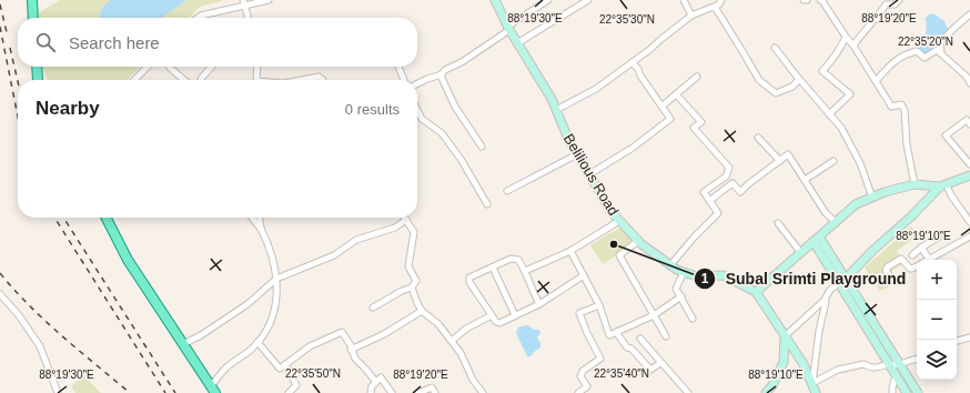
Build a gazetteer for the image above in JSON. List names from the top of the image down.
{
  "streets": {
    "main road": ["Belilious Road"]
  },
  "places": ["Subal Srimti Playground"],
  "page": {
    "search": "Search here",
    "heading": ["Nearby", "0 results"],
    "map_buttons": ["+", "−"]
  },
  "coordinates": [
    "88°19'30\"E",
    "88°19'20\"E",
    "22°35'30\"N",
    "22°35'20\"N",
    "88°19'10\"E",
    "22°35'50\"N",
    "22°35'40\"N"
  ]
}
